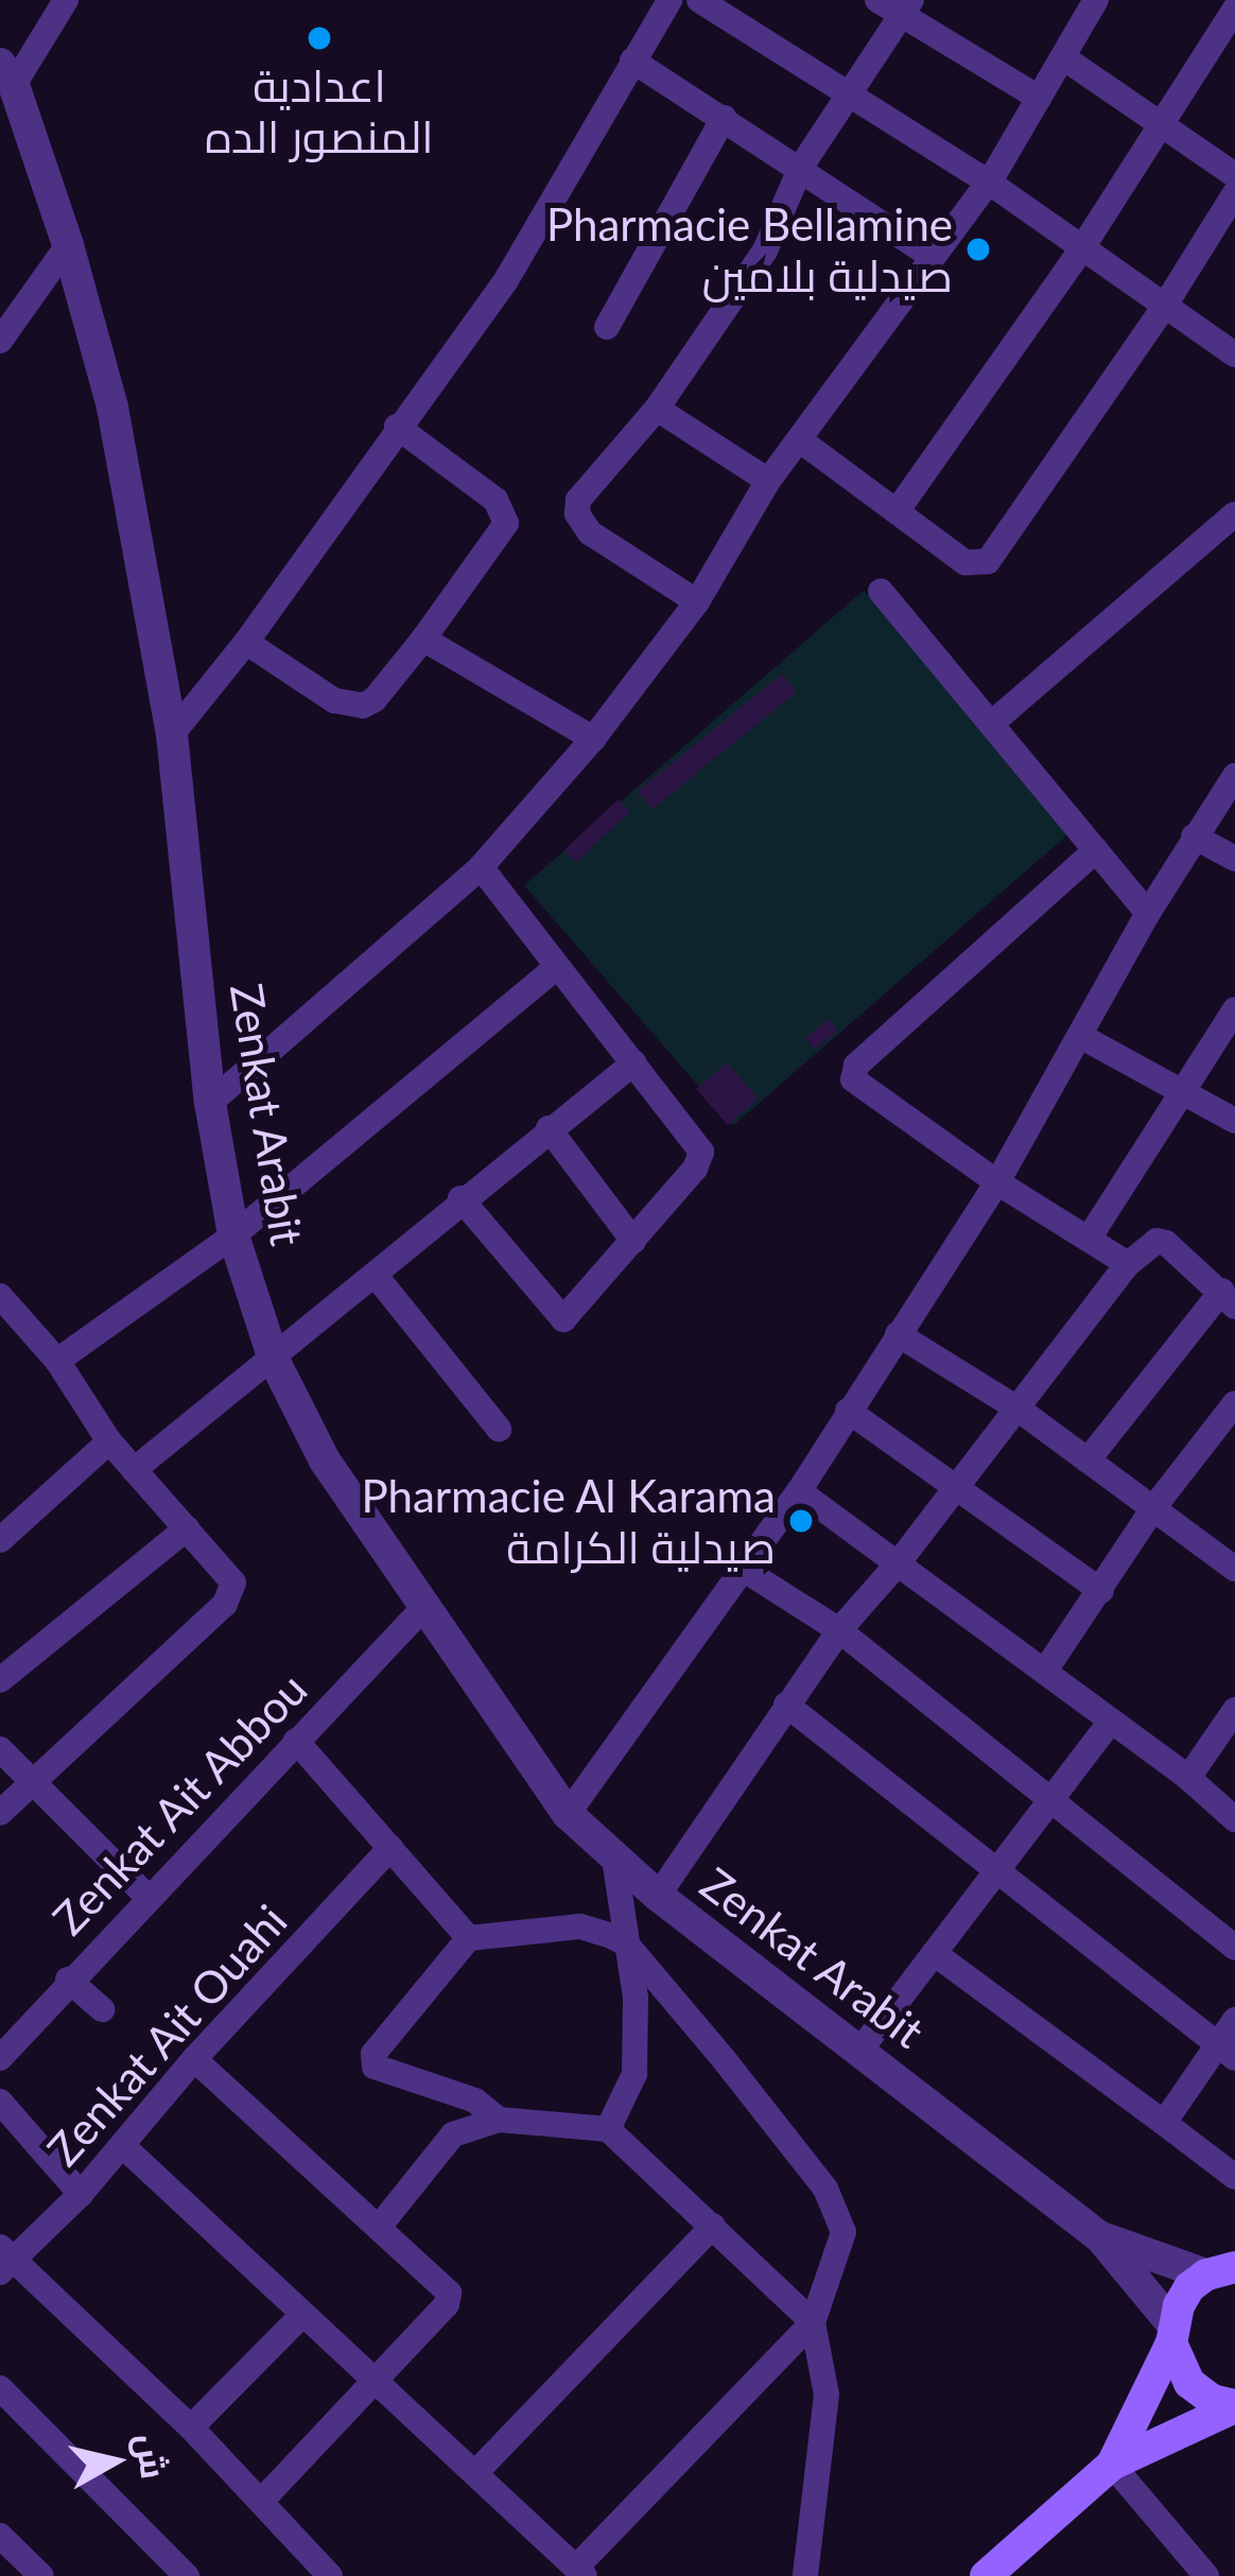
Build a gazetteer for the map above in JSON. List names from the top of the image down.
{
  "streets": {
    "street": ["Zenkat Arabit", "Zenkat Ait Abbou", "Zenkat Ait Ouahi"]
  },
  "crossings": [
    ["Zenkat Arabit", "Zenkat Ait Abbou"]
  ],
  "places": ["اعدادية المنصور الده", "Pharmacie Bellamine صيدلية بلامين", "Pharmacie Al Karama صيدلية الكرامة"],
  "north": "right"
}
